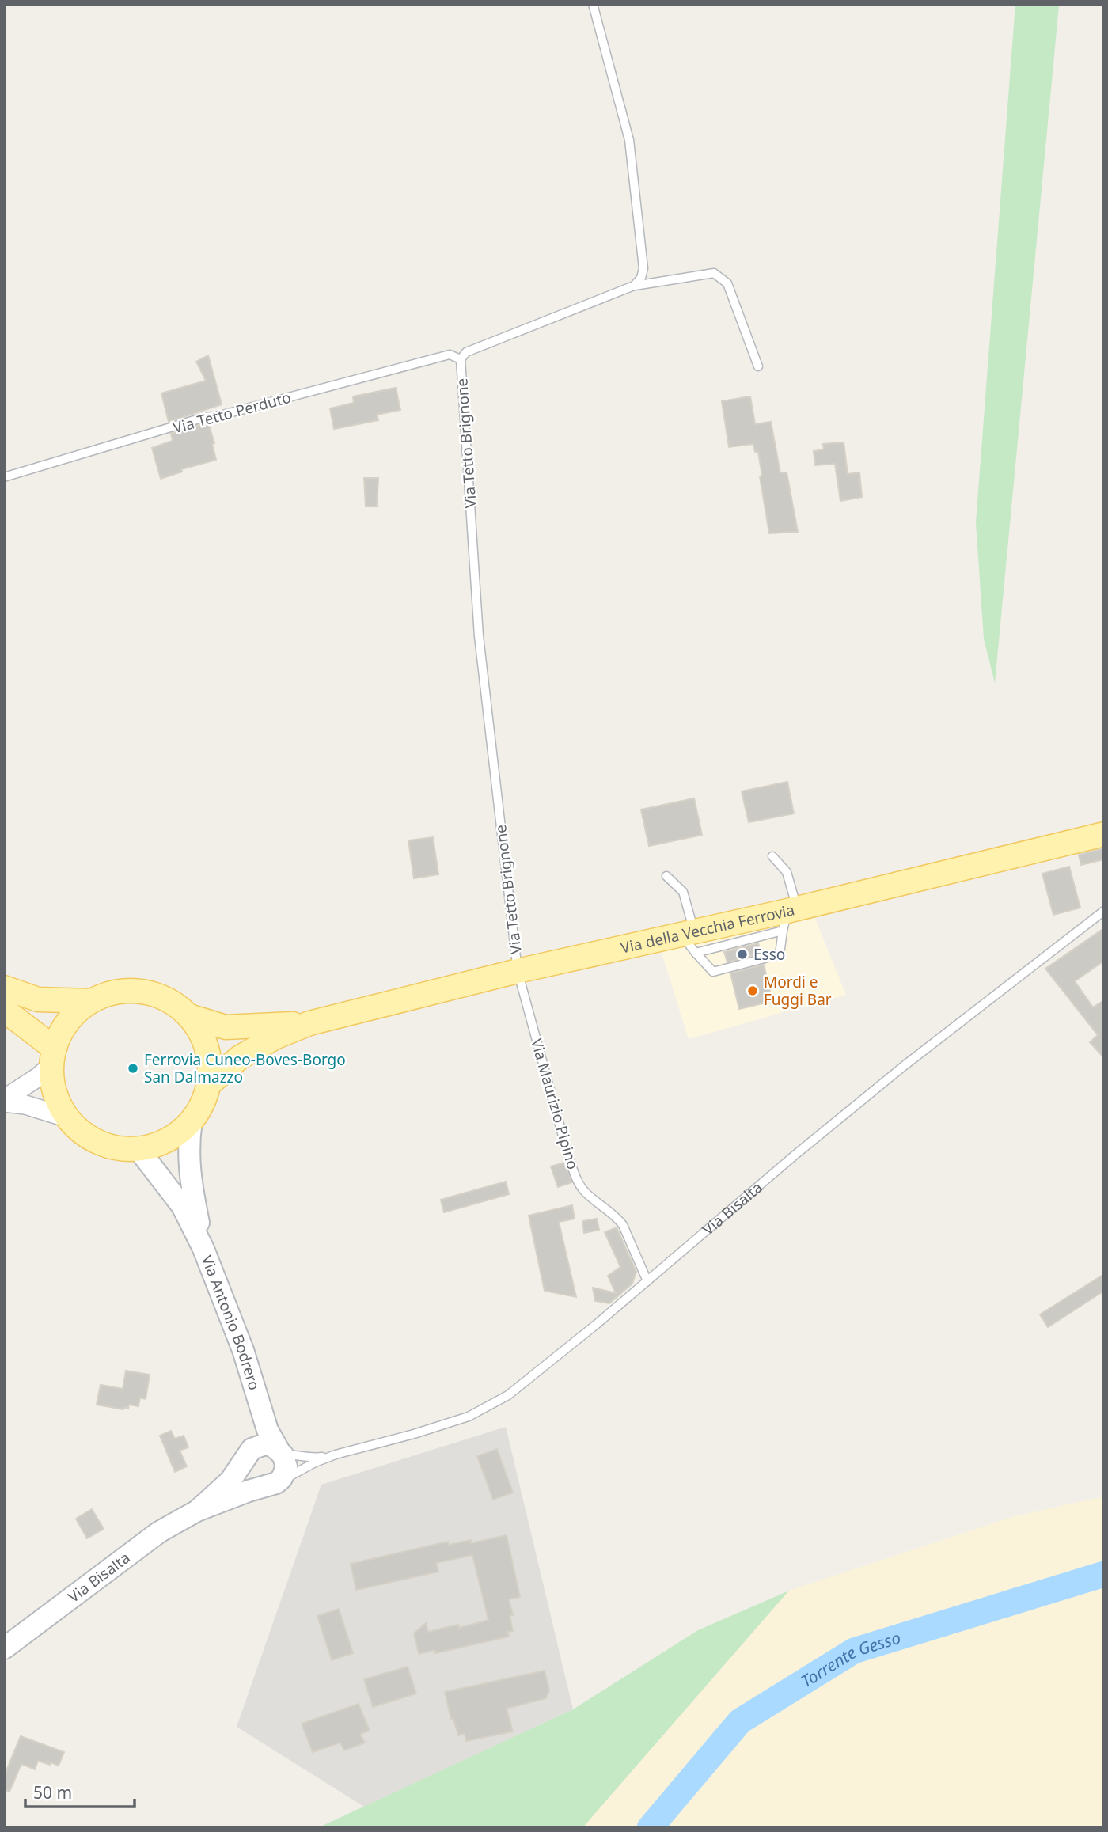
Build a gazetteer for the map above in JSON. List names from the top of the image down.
{
  "streets": {
    "main road": ["Via della Vecchia Ferrovia", "Via Bisalta", "Via Antonio Bodrero"],
    "lane": ["Via Tetto Perduto", "Via Tetto Brignone", "Via Maurizio Pipino"]
  },
  "crossings": [
    ["Via Tetto Perduto", "Via Tetto Brignone"],
    ["Via Tetto Brignone", "Via della Vecchia Ferrovia"],
    ["Via Tetto Brignone", "Via Maurizio Pipino"],
    ["Via della Vecchia Ferrovia", "Via Maurizio Pipino"],
    ["Via della Vecchia Ferrovia", "Via Antonio Bodrero"],
    ["Via Maurizio Pipino", "Via Bisalta"],
    ["Via Bisalta", "Via Antonio Bodrero"]
  ],
  "water": ["Torrente Gesso"],
  "places": ["Esso", "Mordi e Fuggi Bar", "Ferrovia Cuneo-Boves-Borgo San Dalmazzo"],
  "scale_bar": "50 m"
}
